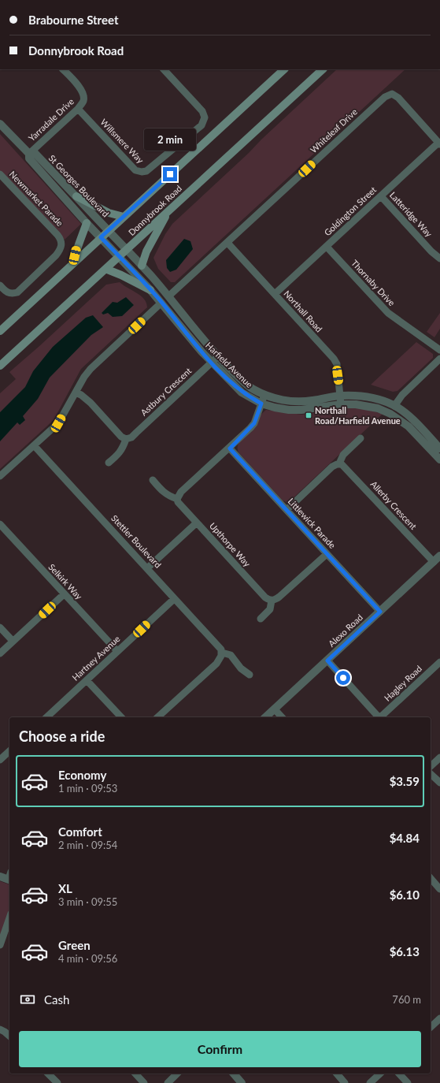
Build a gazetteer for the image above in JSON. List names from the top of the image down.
{
  "streets": {
    "main road": ["Donnybrook Road"],
    "street": [
      "Yarradale Drive",
      "Whiteleaf Drive",
      "Willsmere Way",
      "St Georges Boulevard",
      "Newmarket Parade",
      "Goldington Street",
      "Latteridge Way",
      "Thornaby Drive",
      "Northall Road",
      "Harfield Avenue",
      "Astbury Crescent",
      "Allerby Crescent",
      "Littlewick Parade",
      "Stettler Boulevard",
      "Upthorpe Way",
      "Selkirk Way",
      "Alexo Road",
      "Hartney Avenue",
      "Hagley Road"
    ]
  },
  "crossings": [
    ["Yarradale Drive", "Willsmere Way"],
    ["Yarradale Drive", "St Georges Boulevard"],
    ["Whiteleaf Drive", "Goldington Street"],
    ["Whiteleaf Drive", "Northall Road"],
    ["Whiteleaf Drive", "Harfield Avenue"],
    ["St Georges Boulevard", "Donnybrook Road"],
    ["St Georges Boulevard", "Harfield Avenue"],
    ["Donnybrook Road", "Harfield Avenue"],
    ["Goldington Street", "Latteridge Way"],
    ["Goldington Street", "Thornaby Drive"],
    ["Goldington Street", "Northall Road"],
    ["Northall Road", "Harfield Avenue"],
    ["Harfield Avenue", "Astbury Crescent"],
    ["Allerby Crescent", "Alexo Road"],
    ["Littlewick Parade", "Alexo Road"],
    ["Stettler Boulevard", "Hartney Avenue"],
    ["Selkirk Way", "Hartney Avenue"]
  ],
  "places": {
    "transit": ["Northall Road/Harfield Avenue"]
  },
  "page": {
    "banner": ["Brabourne Street", "Donnybrook Road"],
    "bubble": "2 min",
    "heading": "Choose a ride",
    "list": [
      {
        "name": "Economy",
        "note": "1 min · 09:53",
        "value": "$3.59"
      },
      {
        "name": "Comfort",
        "note": "2 min · 09:54",
        "value": "$4.84"
      },
      {
        "name": "XL",
        "note": "3 min · 09:55",
        "value": "$6.10"
      },
      {
        "name": "Green",
        "note": "4 min · 09:56",
        "value": "$6.13"
      }
    ],
    "pay": ["Cash", "760 m"],
    "buttons": "Confirm"
  }
}
